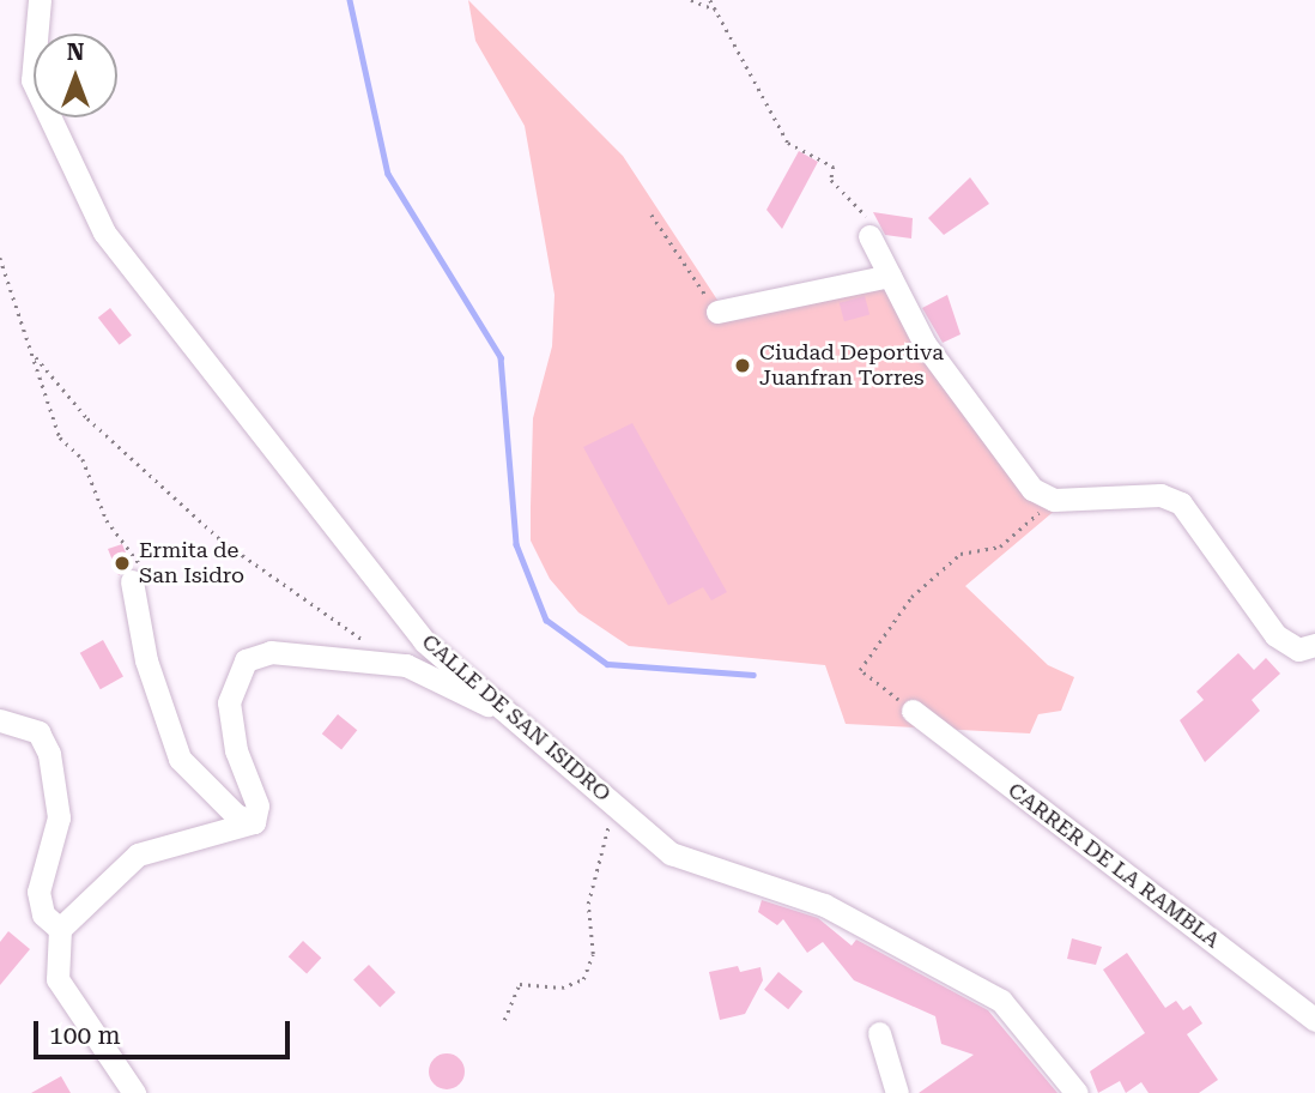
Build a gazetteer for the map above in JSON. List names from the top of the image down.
{
  "streets": {
    "street": ["CALLE DE SAN ISIDRO", "CARRER DE LA RAMBLA"]
  },
  "places": ["Ciudad Deportiva Juanfran Torres", "Ermita de San Isidro"],
  "scale_bar": "100 m",
  "north": "top"
}
